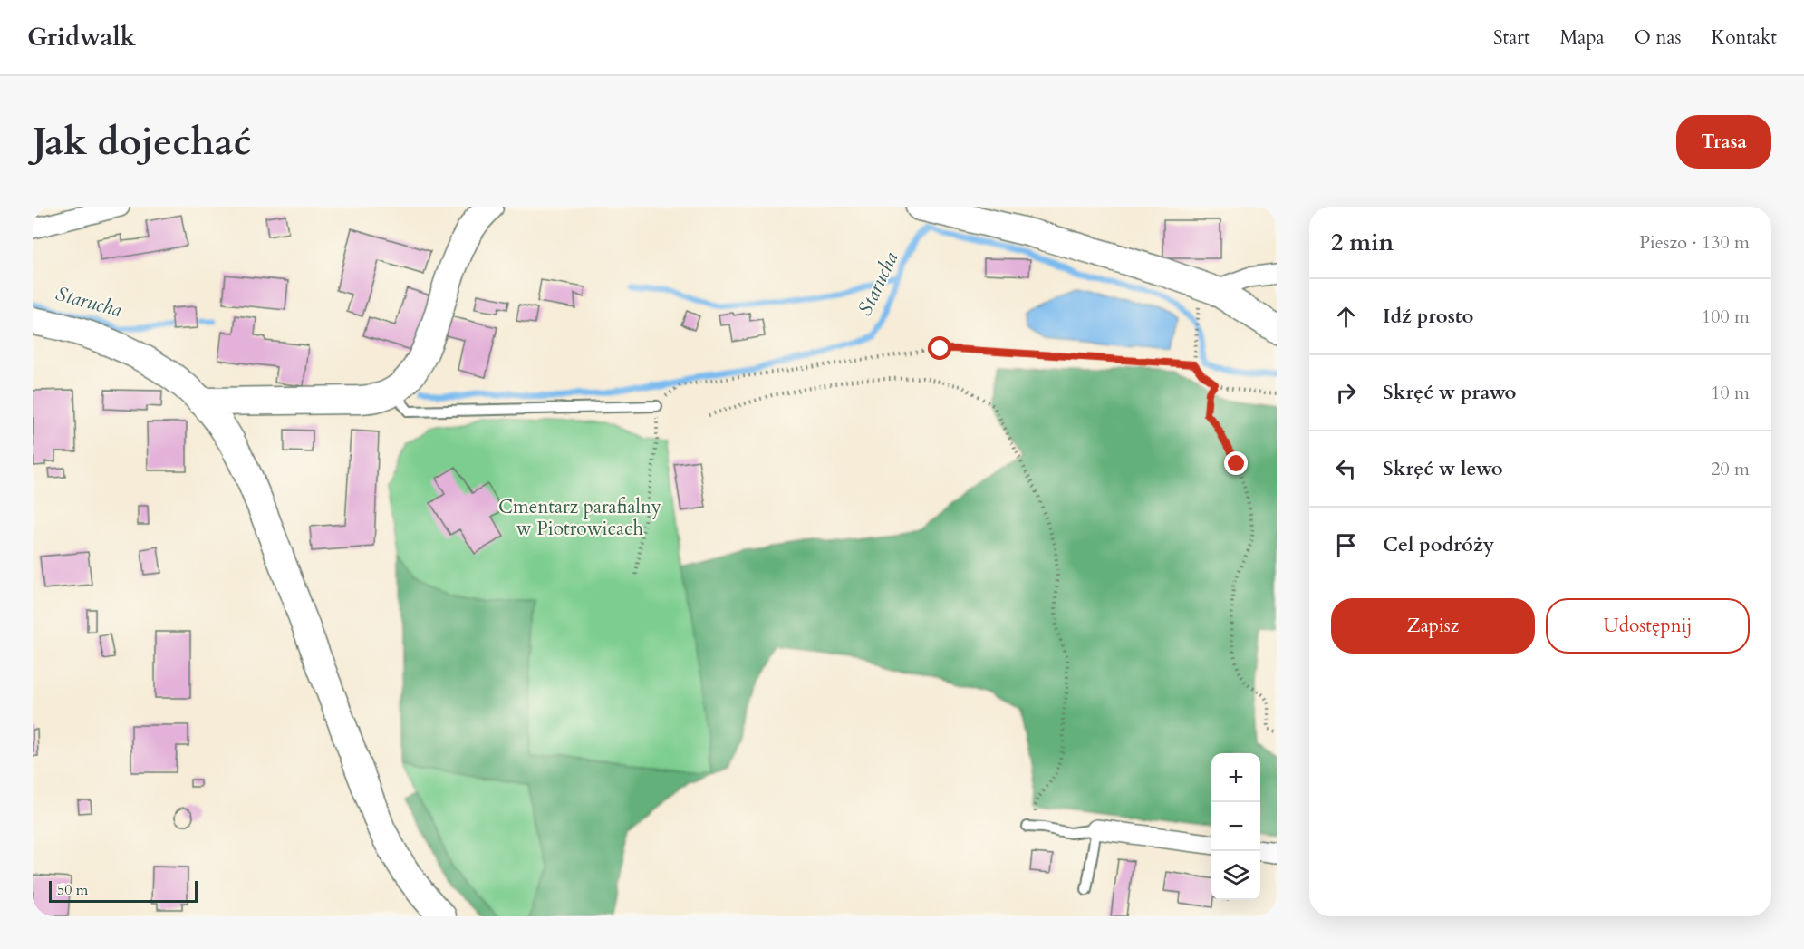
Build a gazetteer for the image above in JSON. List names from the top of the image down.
{
  "water": ["Starucha"],
  "parks": ["Cmentarz parafialny w Piotrowicach"],
  "scale_bar": "50 m",
  "page": {
    "header": "Gridwalk",
    "nav": [
      "Start",
      "Mapa",
      "O nas",
      "Kontakt"
    ],
    "buttons": [
      "Trasa",
      ["Zapisz", "Udostępnij"]
    ],
    "title": "Jak dojechać",
    "heading": ["2 min", "Pieszo · 130 m"],
    "list": [
      ["Idź prosto", "100 m"],
      ["Skręć w prawo", "10 m"],
      ["Skręć w lewo", "20 m"],
      "Cel podróży"
    ],
    "map_buttons": ["+", "−"],
    "scale": "50 m"
  }
}
